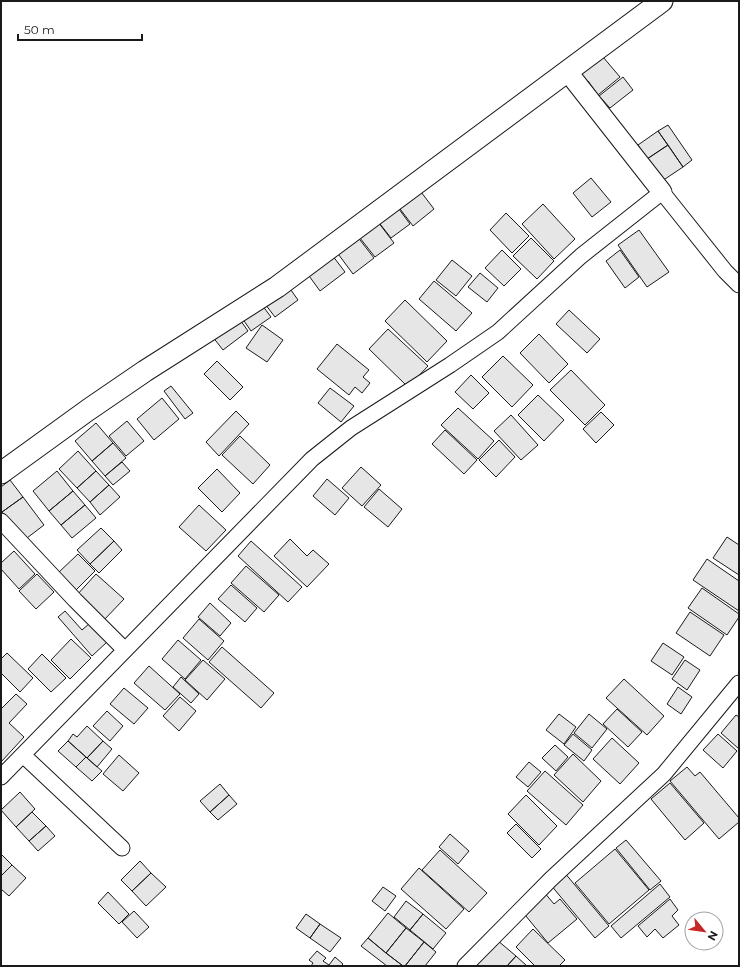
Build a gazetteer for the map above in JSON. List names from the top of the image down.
{
  "scale_bar": "50 m",
  "north": "bottom right"
}
